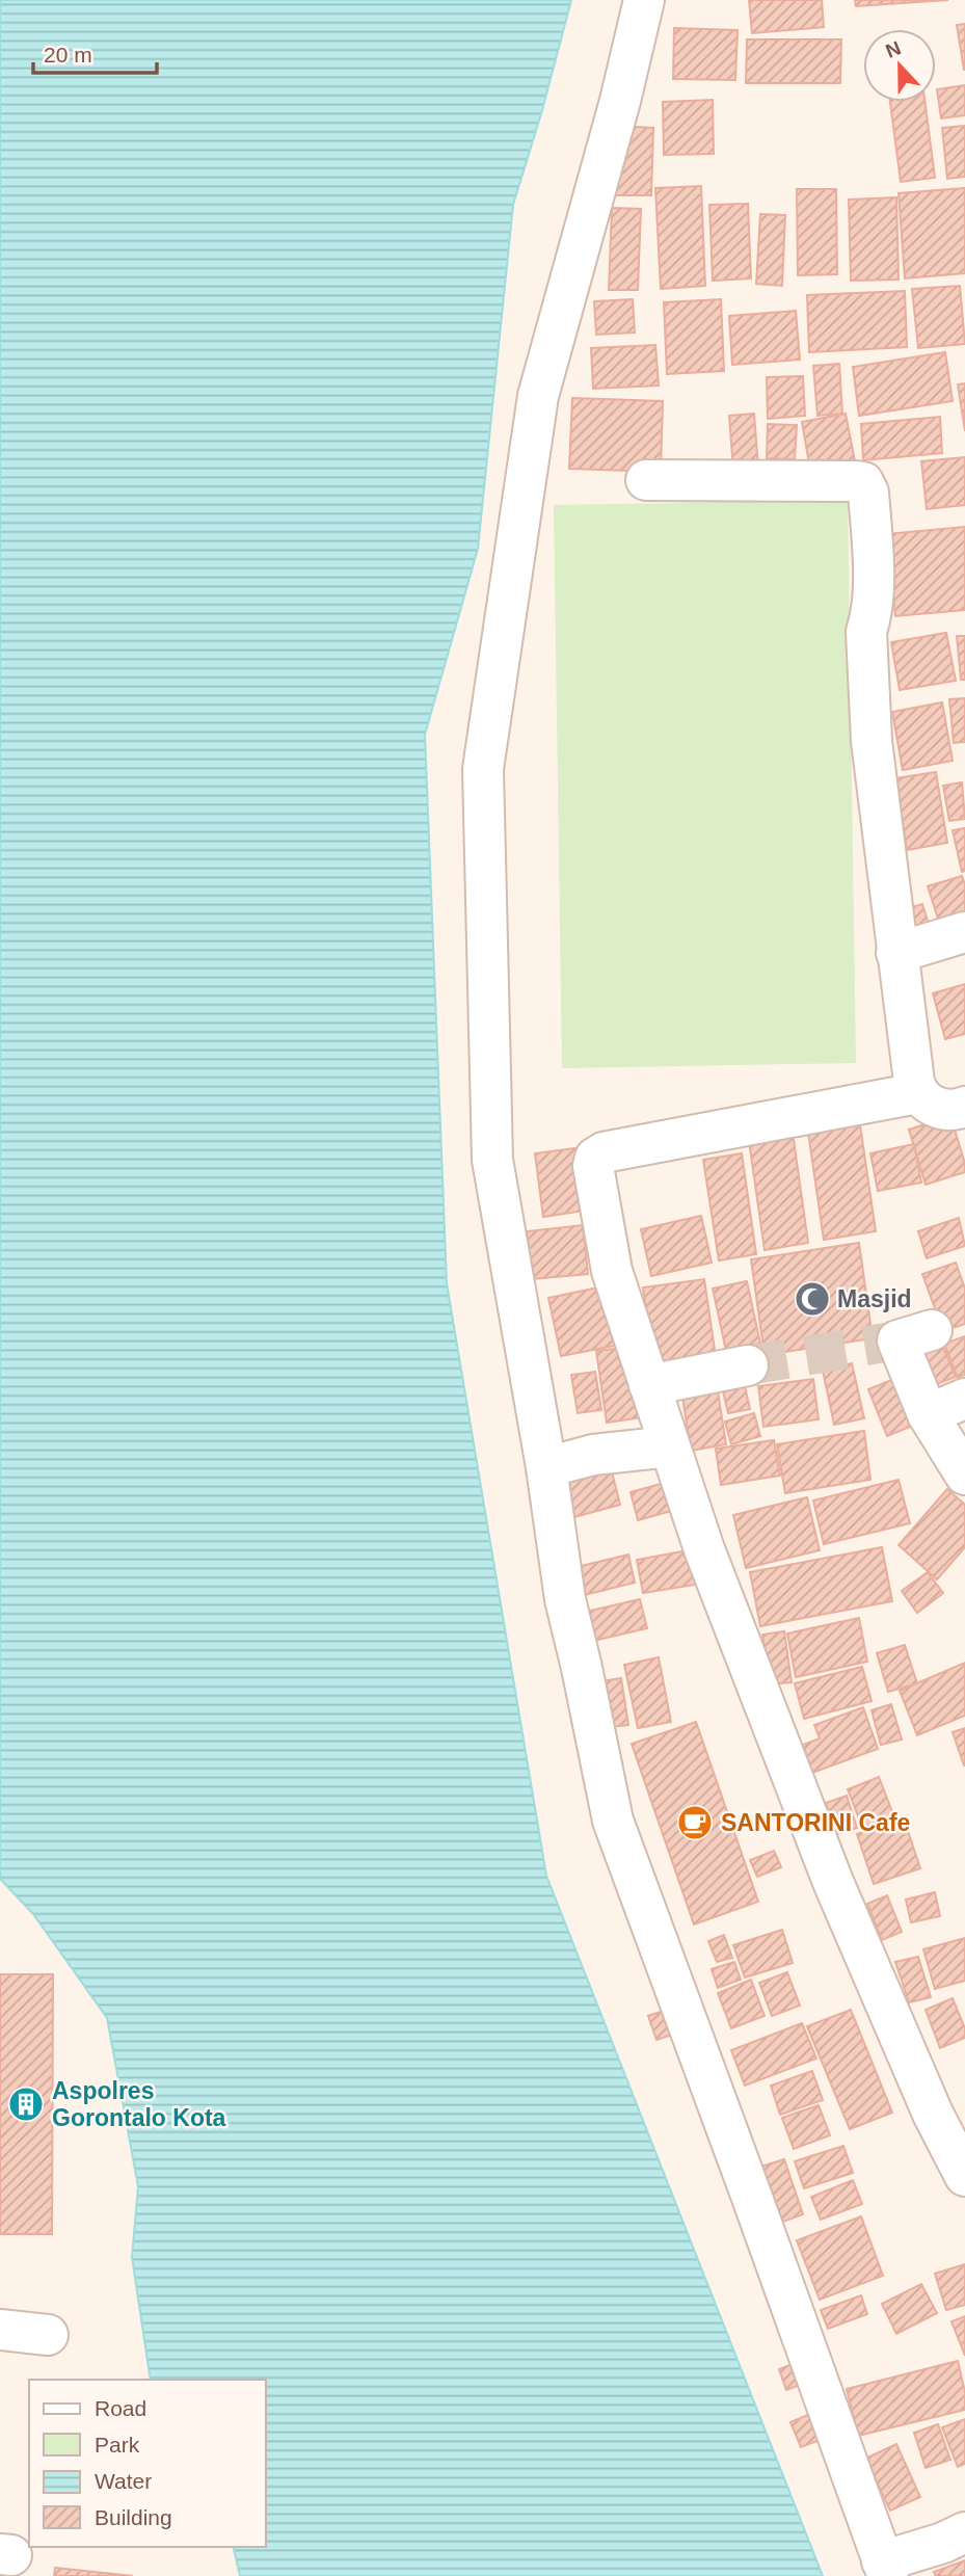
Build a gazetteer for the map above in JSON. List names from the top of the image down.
{
  "places": {
    "mosque": ["Masjid"],
    "cafe": ["SANTORINI Cafe"],
    "building": ["Aspolres Gorontalo Kota"]
  },
  "legend": [
    "Road",
    "Park",
    "Water",
    "Building"
  ],
  "scale_bar": "20 m",
  "north": "top"
}
